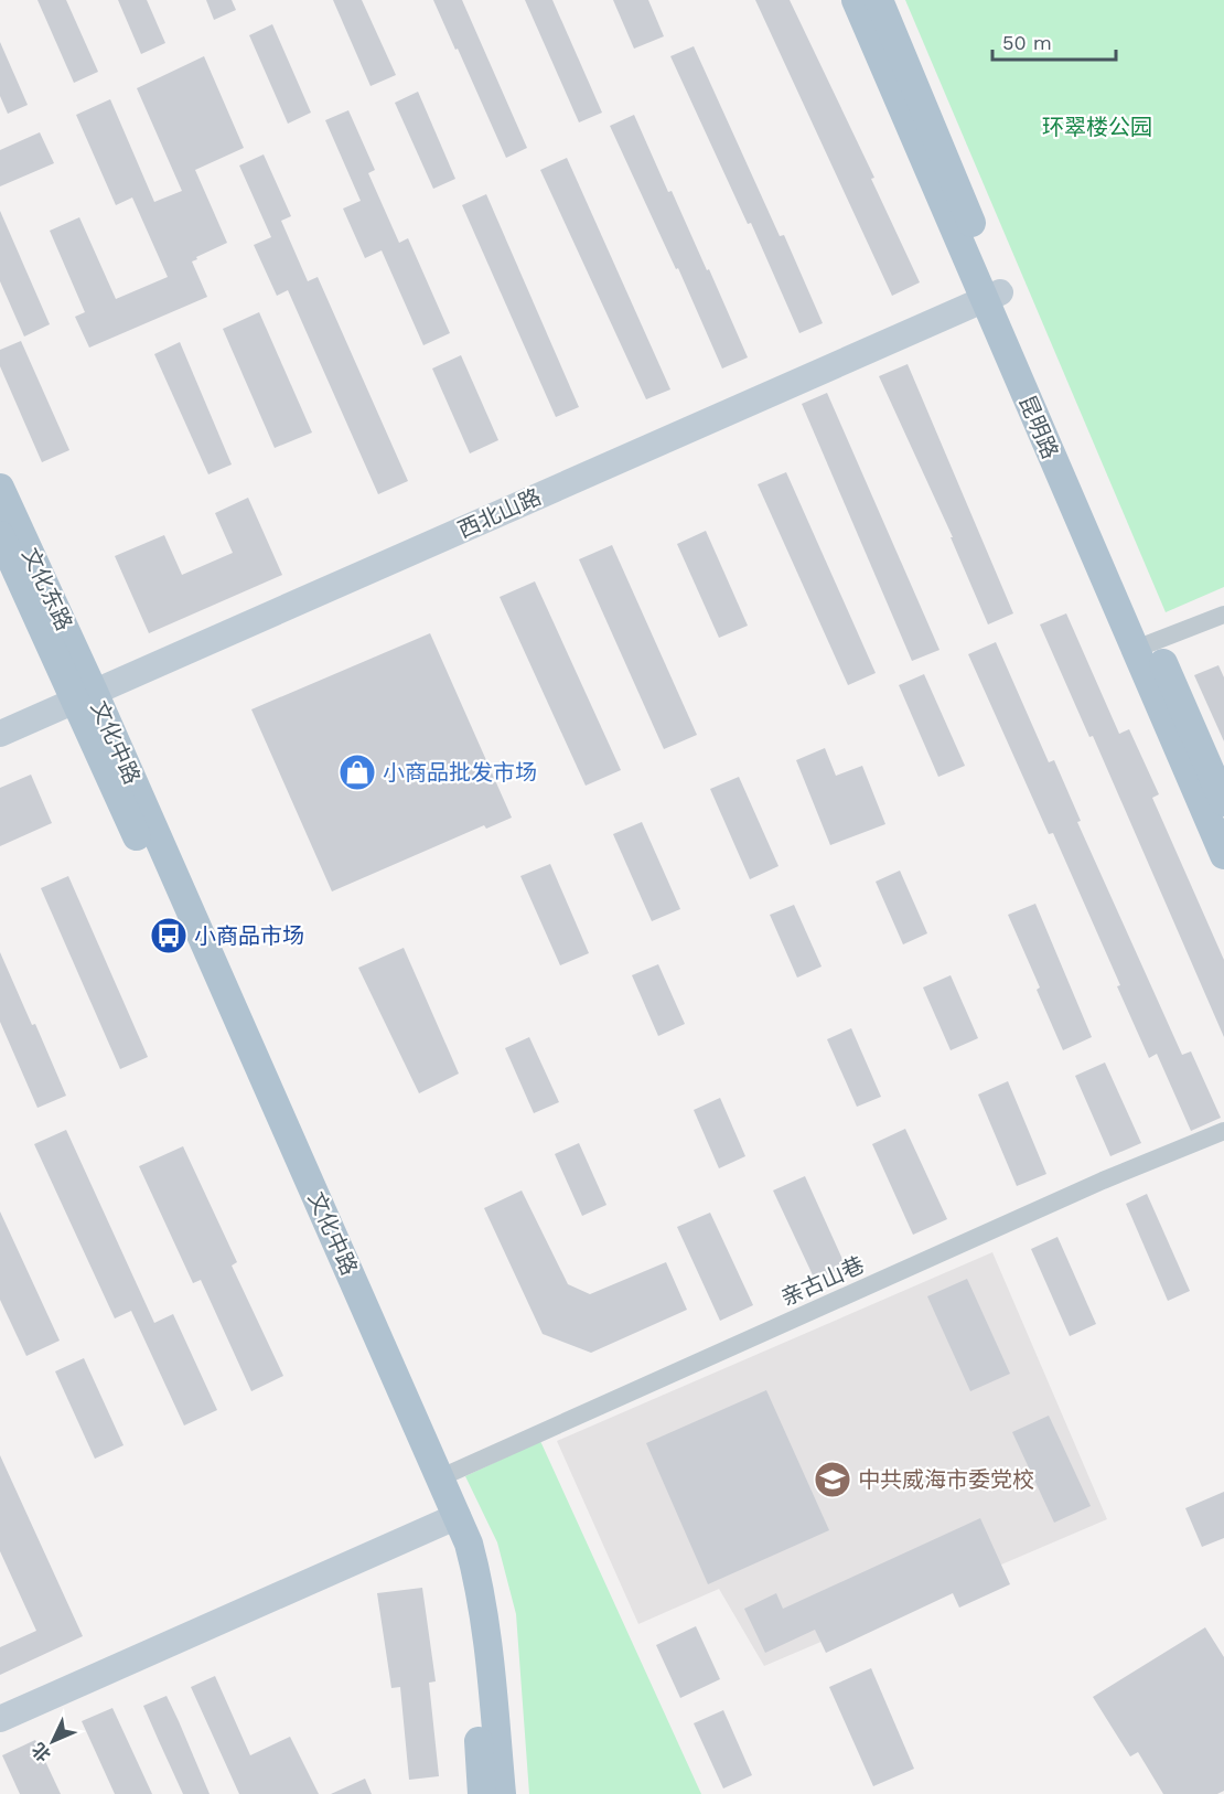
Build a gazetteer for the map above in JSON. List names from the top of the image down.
{
  "streets": {
    "main road": [
      "昆明路",
      "西北山路",
      "文化东路",
      "文化中路"
    ],
    "street": ["亲古山巷"]
  },
  "crossings": [
    ["昆明路", "西北山路"],
    ["西北山路", "文化东路"],
    ["西北山路", "文化中路"],
    ["文化东路", "文化中路"],
    ["文化中路", "亲古山巷"]
  ],
  "parks": ["环翠楼公园"],
  "places": {
    "shop": ["小商品批发市场"],
    "bus stop": ["小商品市场"],
    "school or university": ["中共威海市委党校"]
  },
  "scale_bar": "50 m",
  "north": "bottom left"
}
